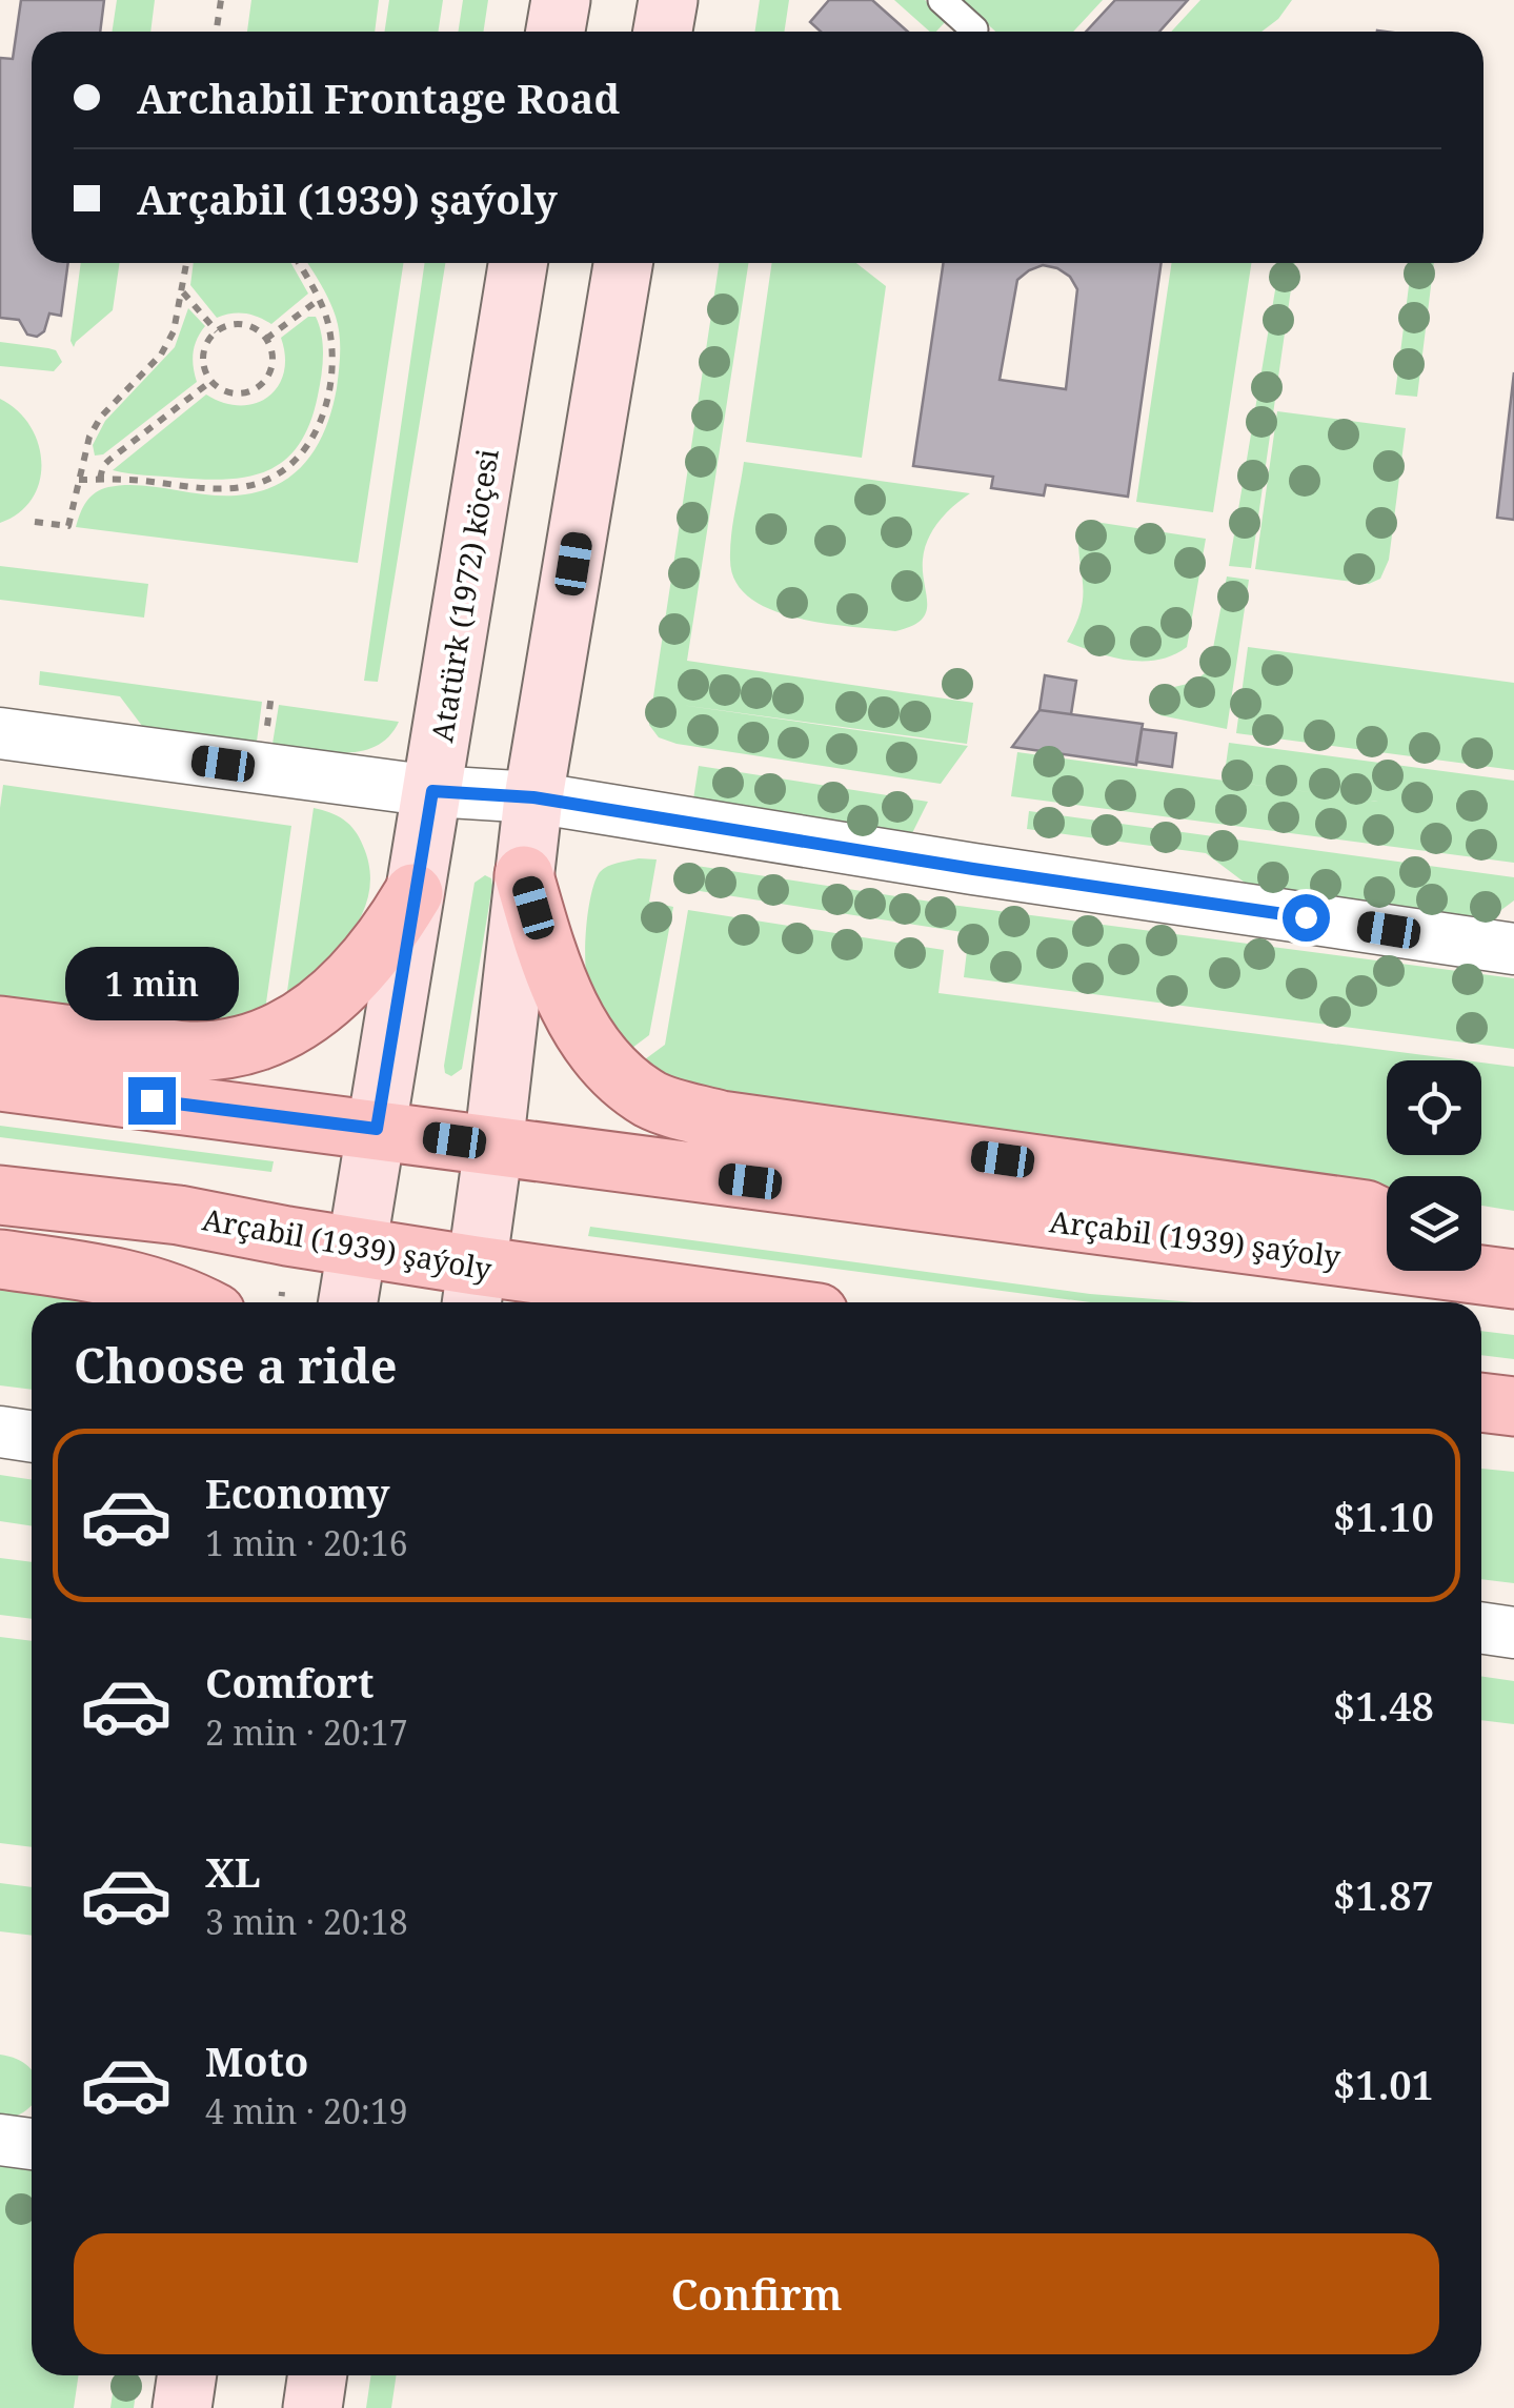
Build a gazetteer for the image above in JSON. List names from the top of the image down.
{
  "streets": {
    "main road": ["Atatürk (1972) köçesi", "Arçabil (1939) şaýoly"]
  },
  "crossings": [
    ["Atatürk (1972) köçesi", "Arçabil (1939) şaýoly"]
  ],
  "page": {
    "banner": ["Archabil Frontage Road", "Arçabil (1939) şaýoly"],
    "bubble": "1 min",
    "heading": "Choose a ride",
    "list": [
      {
        "name": "Economy",
        "note": "1 min · 20:16",
        "value": "$1.10"
      },
      {
        "name": "Comfort",
        "note": "2 min · 20:17",
        "value": "$1.48"
      },
      {
        "name": "XL",
        "note": "3 min · 20:18",
        "value": "$1.87"
      },
      {
        "name": "Moto",
        "note": "4 min · 20:19",
        "value": "$1.01"
      }
    ],
    "buttons": "Confirm"
  }
}
